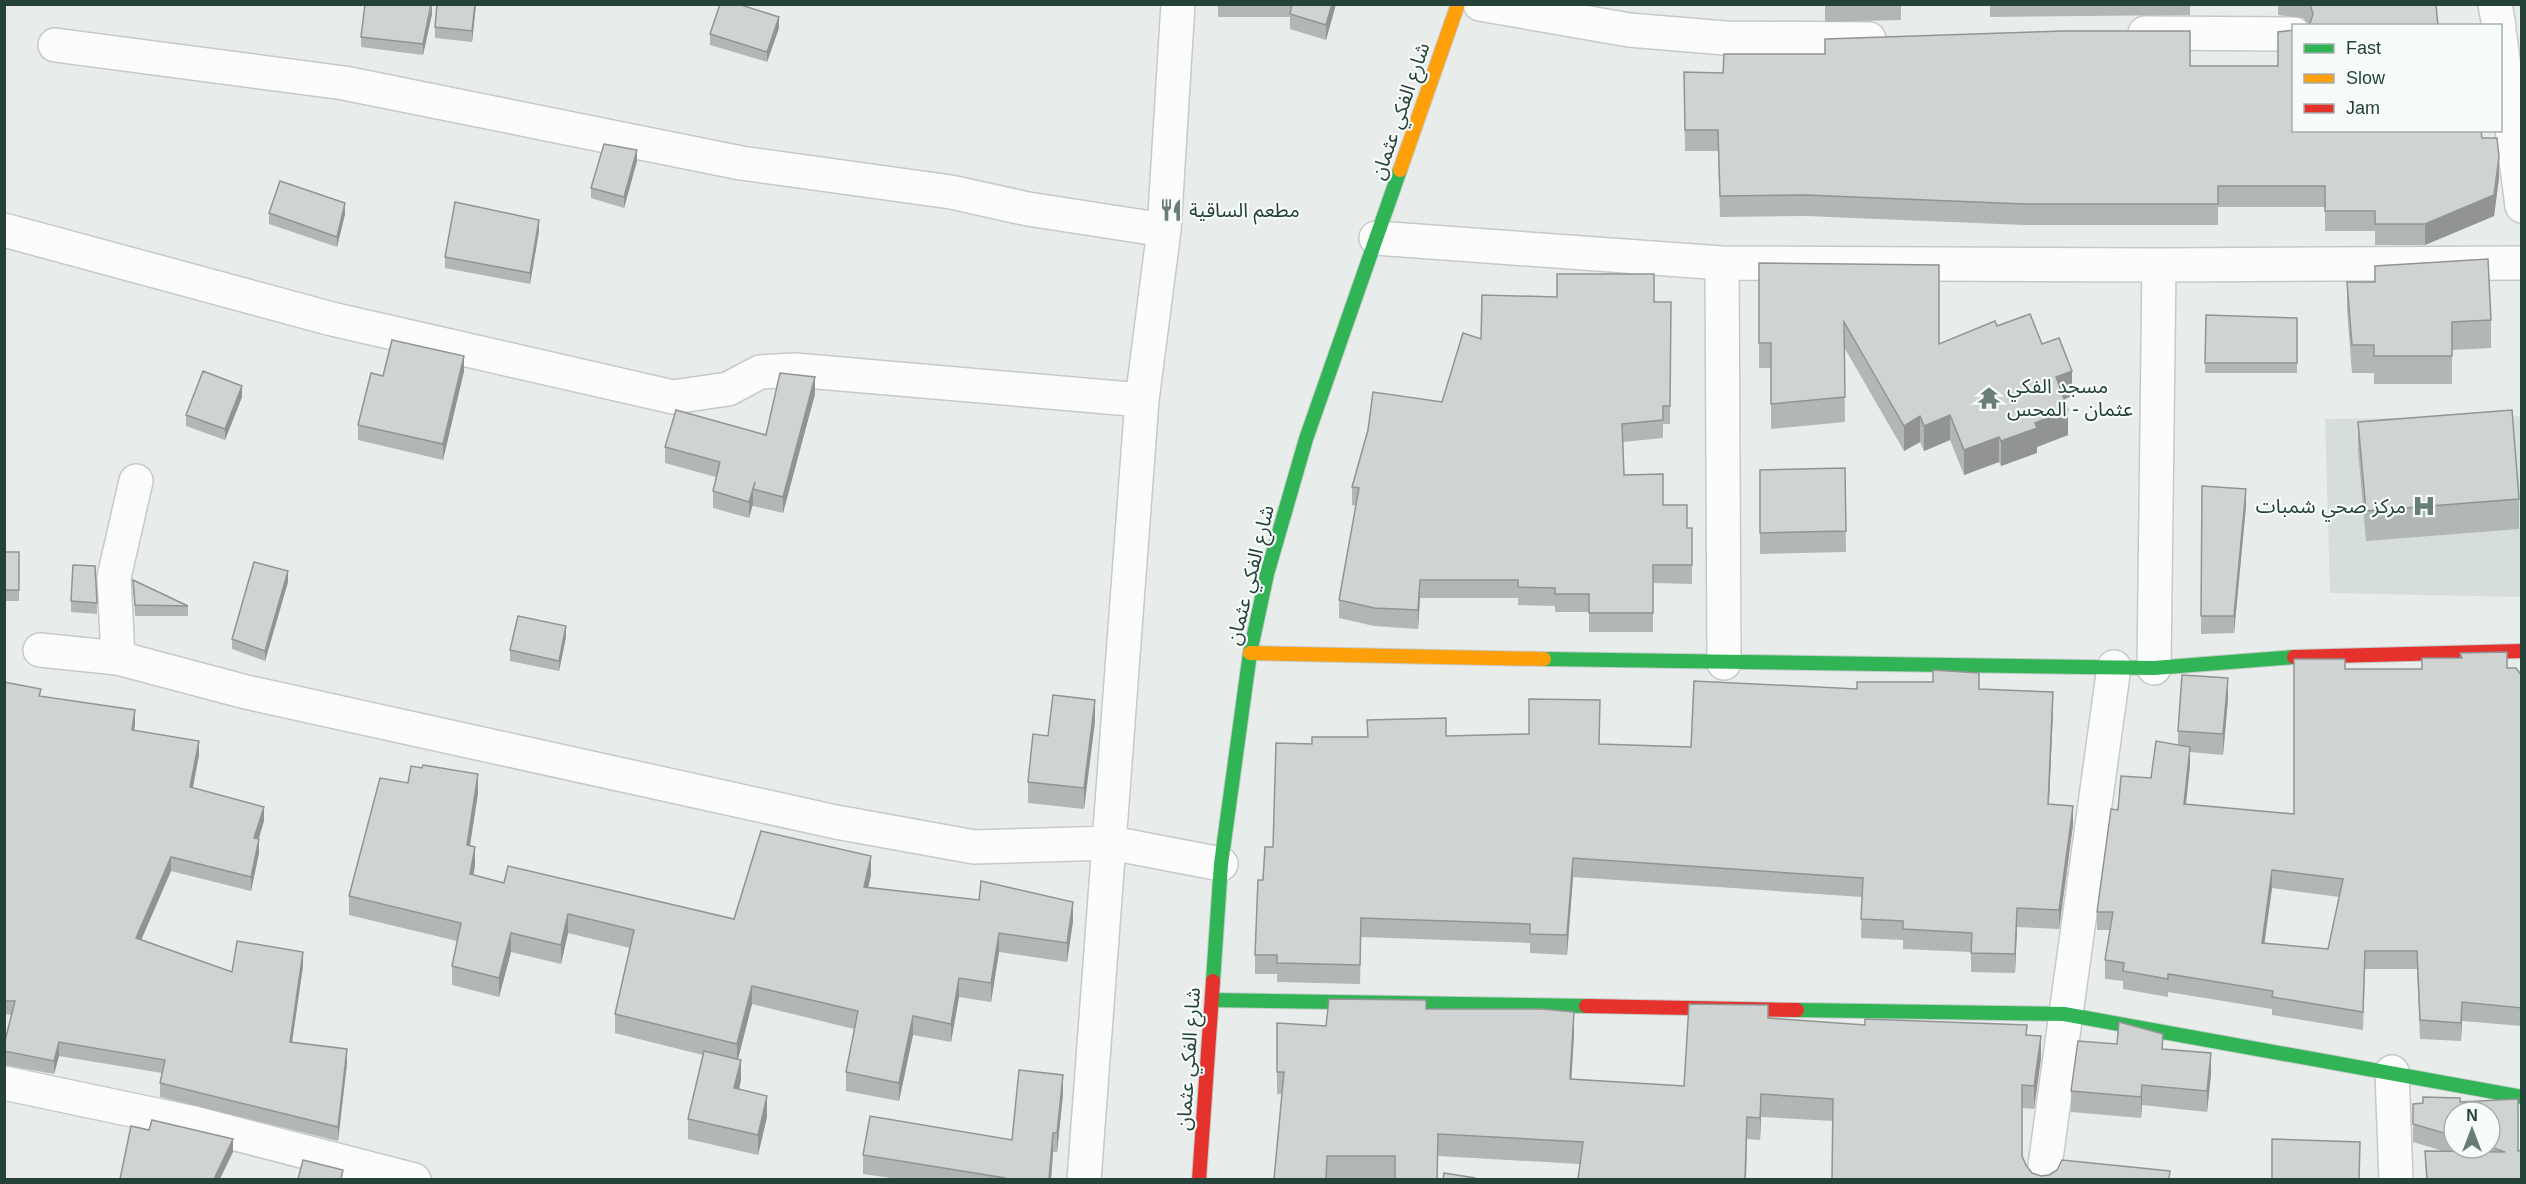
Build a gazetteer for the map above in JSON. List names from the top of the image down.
{
  "streets": {
    "street": ["شارع الفكي عثمان"]
  },
  "places": {
    "restaurant": ["مطعم الساقية"],
    "temple": ["مسجد الفكي عثمان - المحس"],
    "hospital": ["مركز صحي شمبات"]
  },
  "legend": ["Fast", "Slow", "Jam"],
  "north": "top"
}
